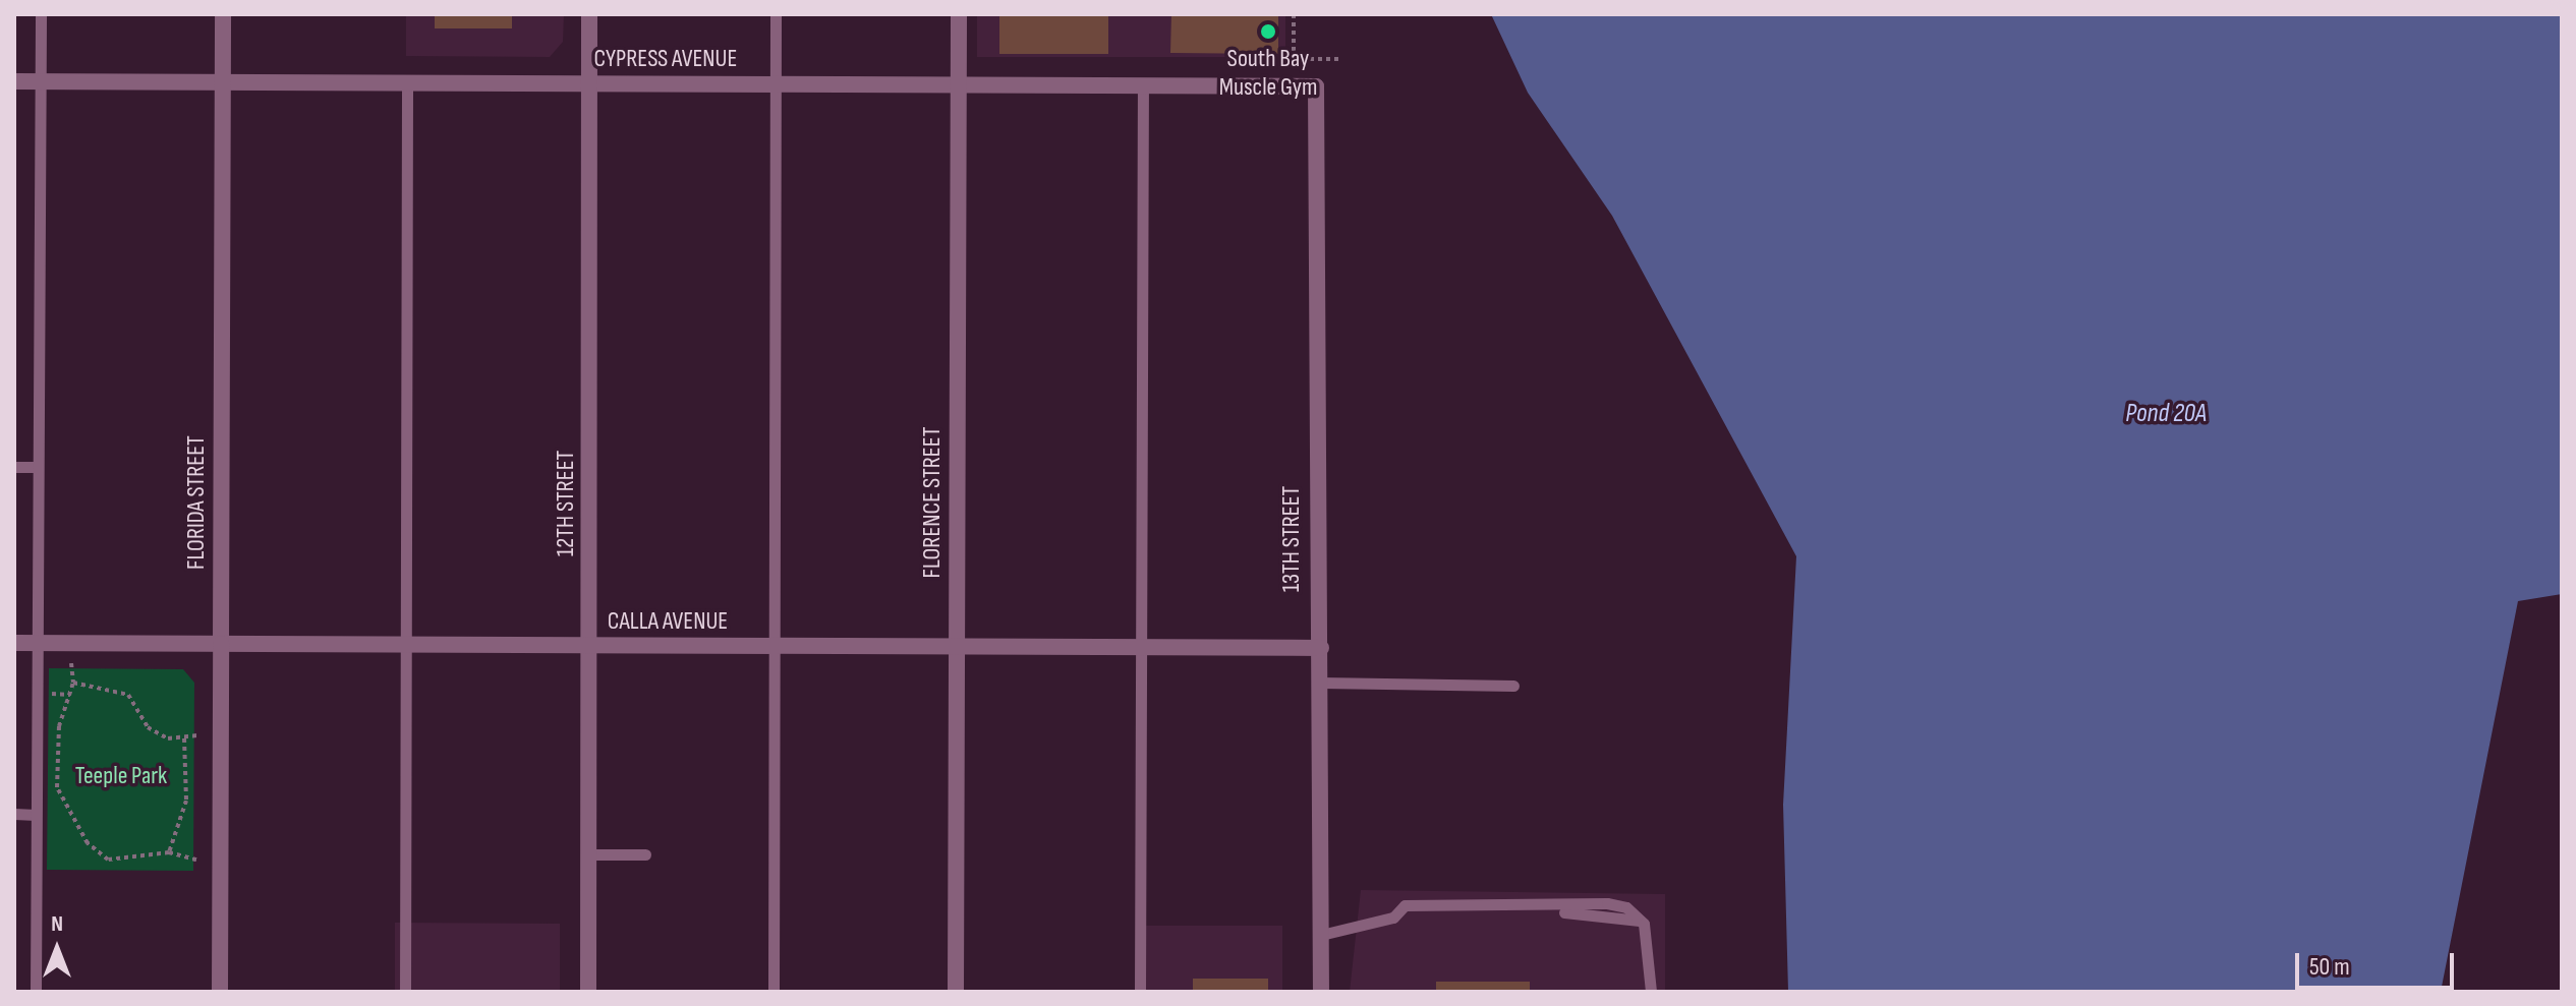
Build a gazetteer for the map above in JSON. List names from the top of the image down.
{
  "streets": {
    "street": [
      "CYPRESS AVENUE",
      "FLORIDA STREET",
      "FLORENCE STREET",
      "12TH STREET",
      "13TH STREET",
      "CALLA AVENUE"
    ]
  },
  "crossings": [
    ["CYPRESS AVENUE", "FLORIDA STREET"],
    ["CYPRESS AVENUE", "FLORENCE STREET"],
    ["CYPRESS AVENUE", "12TH STREET"],
    ["CYPRESS AVENUE", "13TH STREET"],
    ["FLORIDA STREET", "CALLA AVENUE"],
    ["FLORENCE STREET", "CALLA AVENUE"],
    ["12TH STREET", "CALLA AVENUE"],
    ["13TH STREET", "CALLA AVENUE"]
  ],
  "water": ["Pond 20A"],
  "parks": ["Teeple Park"],
  "places": ["South Bay Muscle Gym"],
  "scale_bar": "50 m",
  "north": "top"
}
